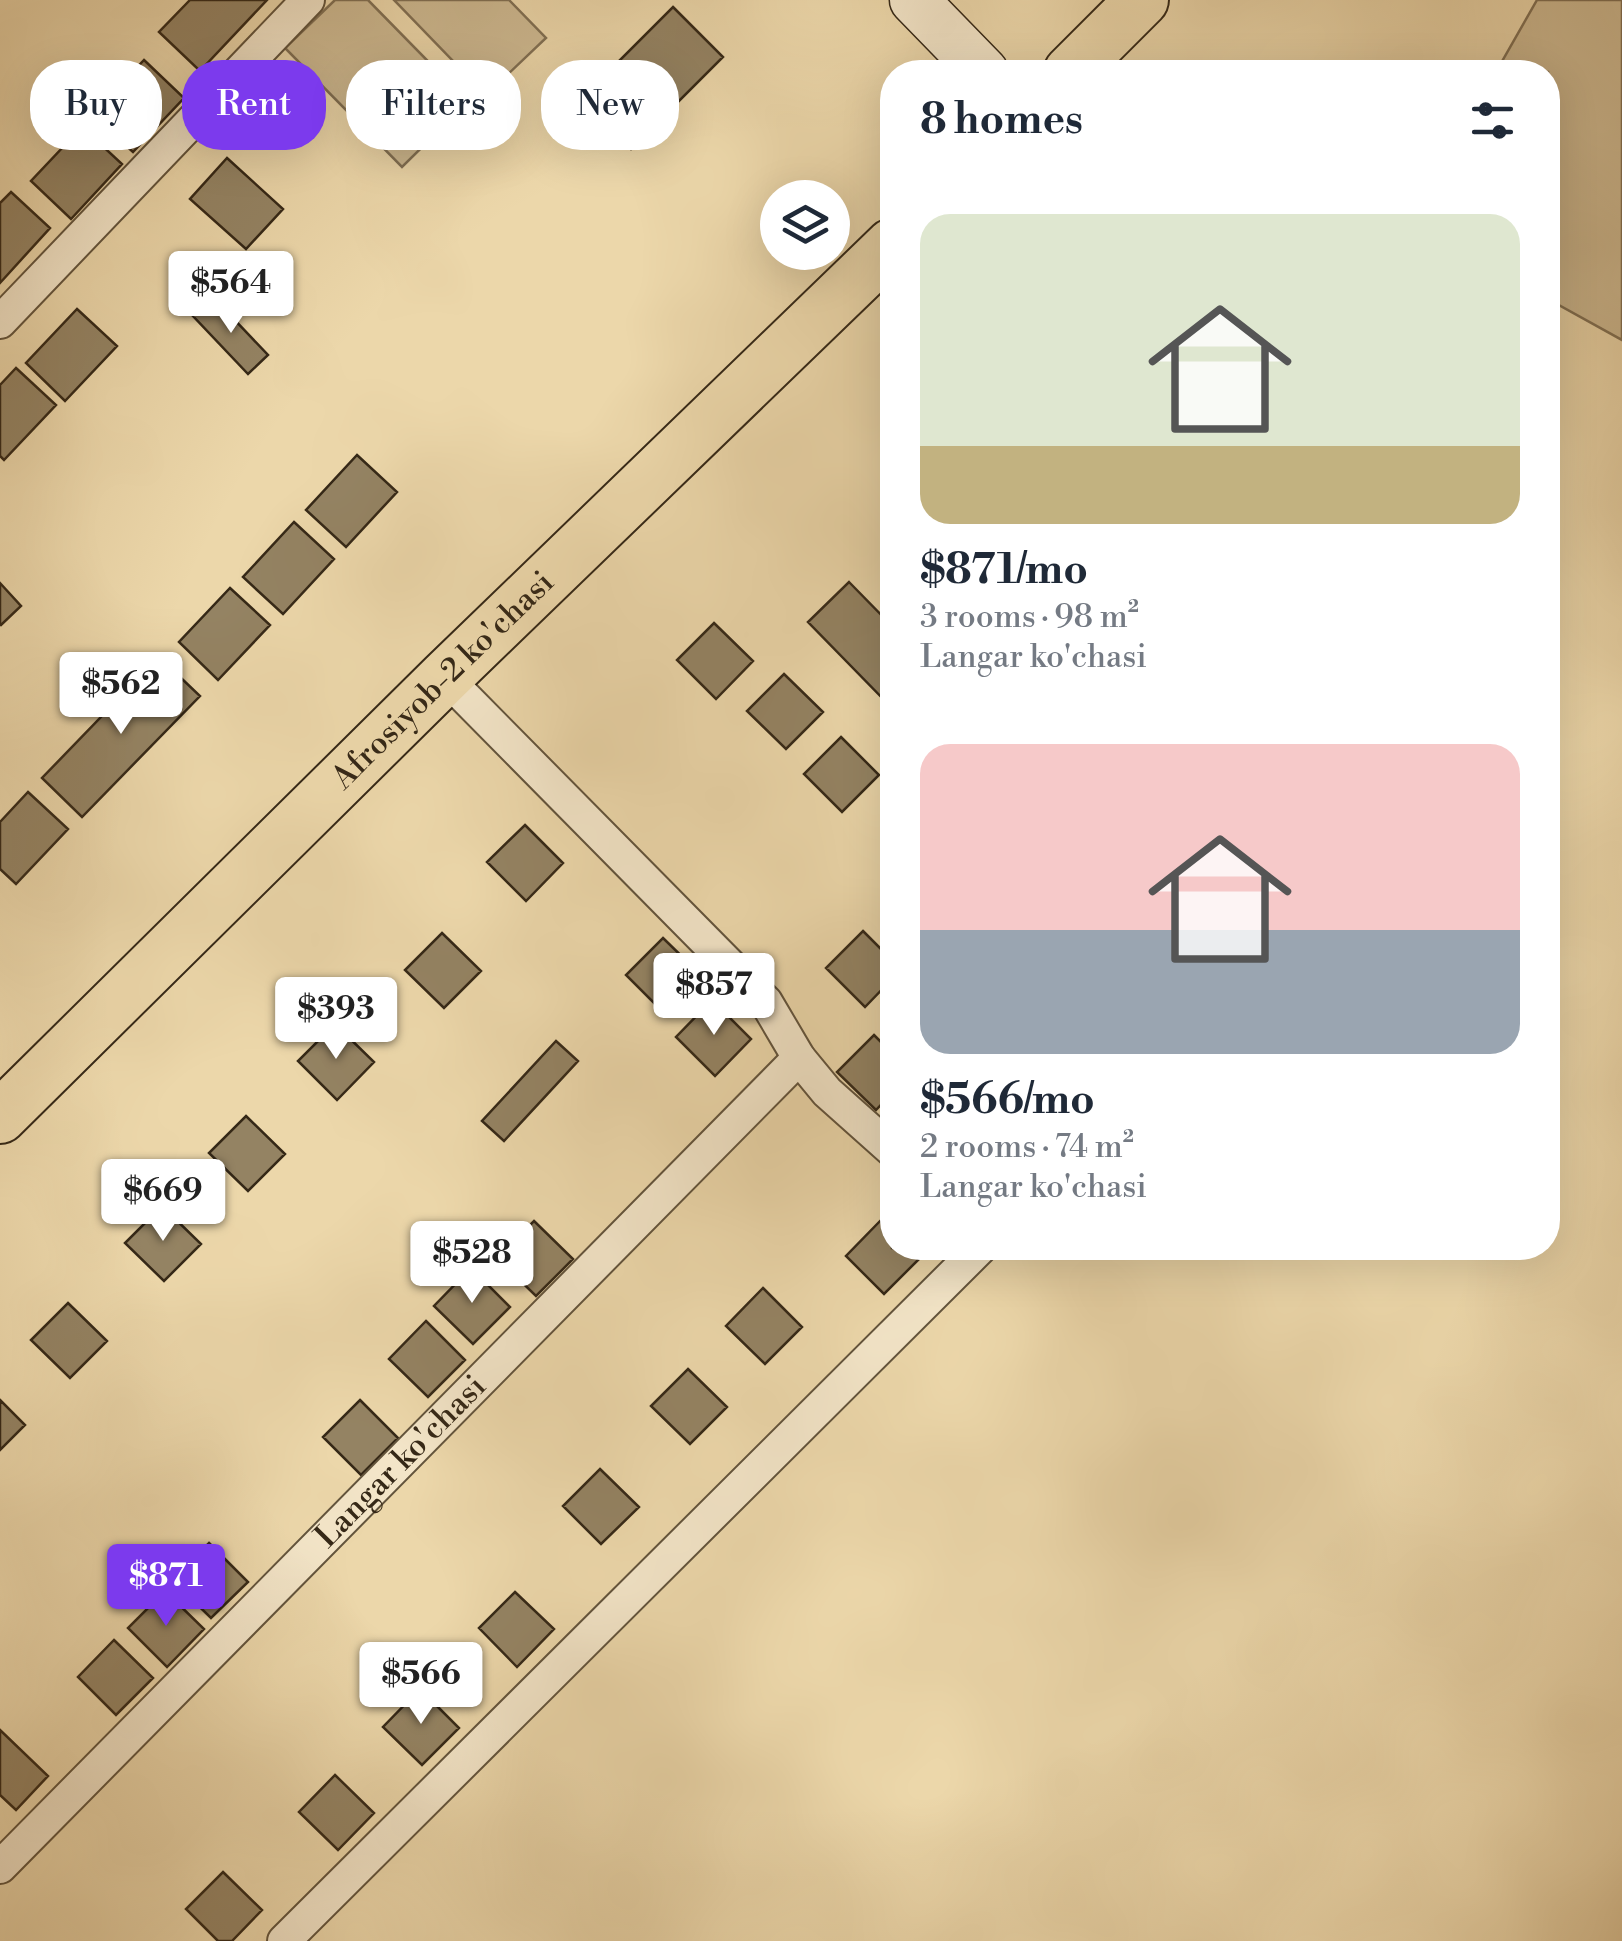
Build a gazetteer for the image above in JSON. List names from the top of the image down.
{
  "streets": {
    "main road": ["Afrosiyob-2 ko'chasi"],
    "street": ["Langar ko'chasi"]
  },
  "page": {
    "chip": [
      "Buy",
      "Rent",
      "Filters",
      "New"
    ],
    "heading": "8 homes",
    "list": [
      {
        "name": "$871/mo",
        "note": "3 rooms · 98 m² · Langar ko'chasi"
      },
      {
        "name": "$566/mo",
        "note": "2 rooms · 74 m² · Langar ko'chasi"
      }
    ],
    "price": [
      "$564",
      "$562",
      "$857",
      "$393",
      "$669",
      "$528",
      "$871",
      "$566"
    ]
  }
}
